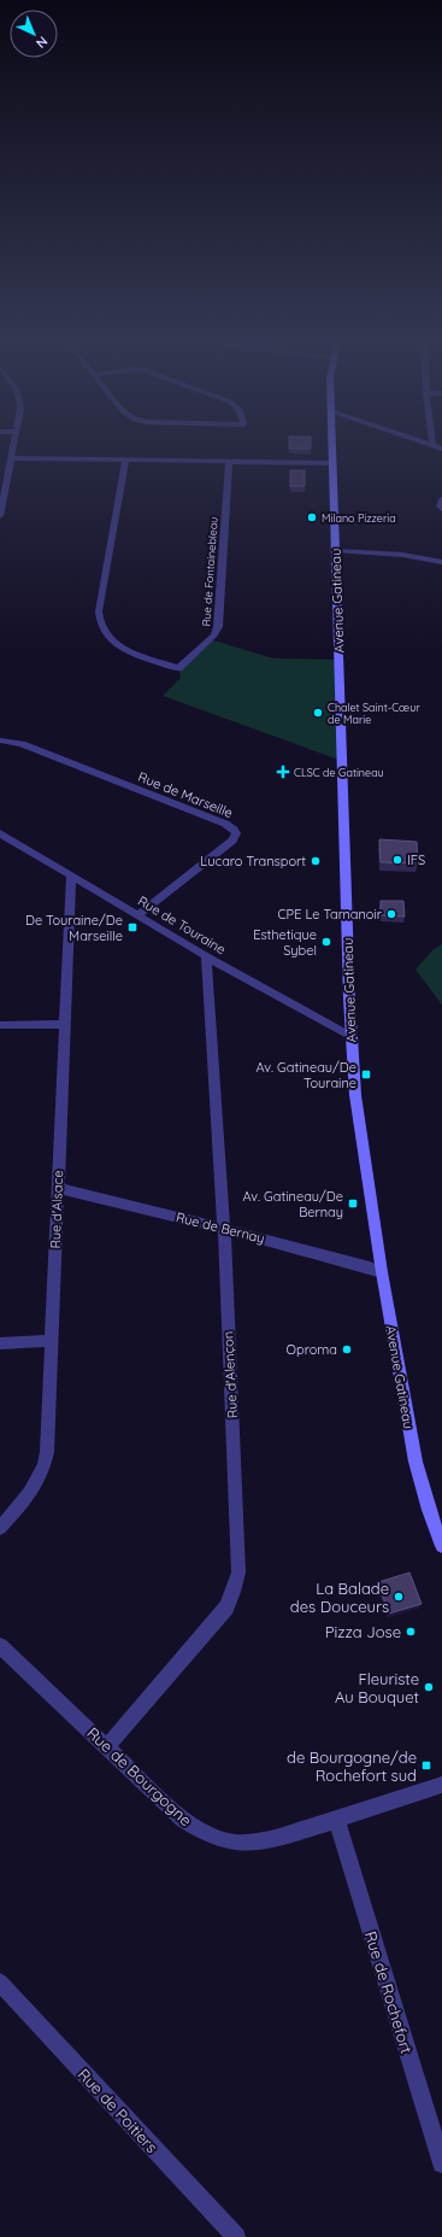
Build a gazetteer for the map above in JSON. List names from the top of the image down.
{
  "streets": {
    "street": [
      "Rue de Fontainebleau",
      "Avenue Gatineau",
      "Rue de Marseille",
      "Rue de Touraine",
      "Rue d'Alsace",
      "Rue de Bernay",
      "Rue d'Alençon",
      "Rue de Bourgogne",
      "Rue de Rochefort",
      "Rue de Poitiers"
    ]
  },
  "crossings": [
    ["Avenue Gatineau", "Rue de Touraine"],
    ["Avenue Gatineau", "Rue de Bernay"],
    ["Rue de Marseille", "Rue de Touraine"],
    ["Rue de Touraine", "Rue d'Alsace"],
    ["Rue de Touraine", "Rue d'Alençon"],
    ["Rue d'Alsace", "Rue de Bernay"],
    ["Rue de Bernay", "Rue d'Alençon"],
    ["Rue d'Alençon", "Rue de Bourgogne"],
    ["Rue de Bourgogne", "Rue de Rochefort"]
  ],
  "places": {
    "other": [
      "Milano Pizzeria",
      "Chalet Saint-Cœur de Marie",
      "IFS",
      "Lucaro Transport",
      "CPE Le Tamanoir",
      "Esthetique Sybel",
      "Oproma",
      "La Balade des Douceurs",
      "Pizza Jose",
      "Fleuriste Au Bouquet"
    ],
    "health": ["CLSC de Gatineau"],
    "transit": [
      "De Touraine/De Marseille",
      "Av. Gatineau/De Touraine",
      "Av. Gatineau/De Bernay",
      "de Bourgogne/de Rochefort sud"
    ]
  },
  "north": "bottom right"
}
